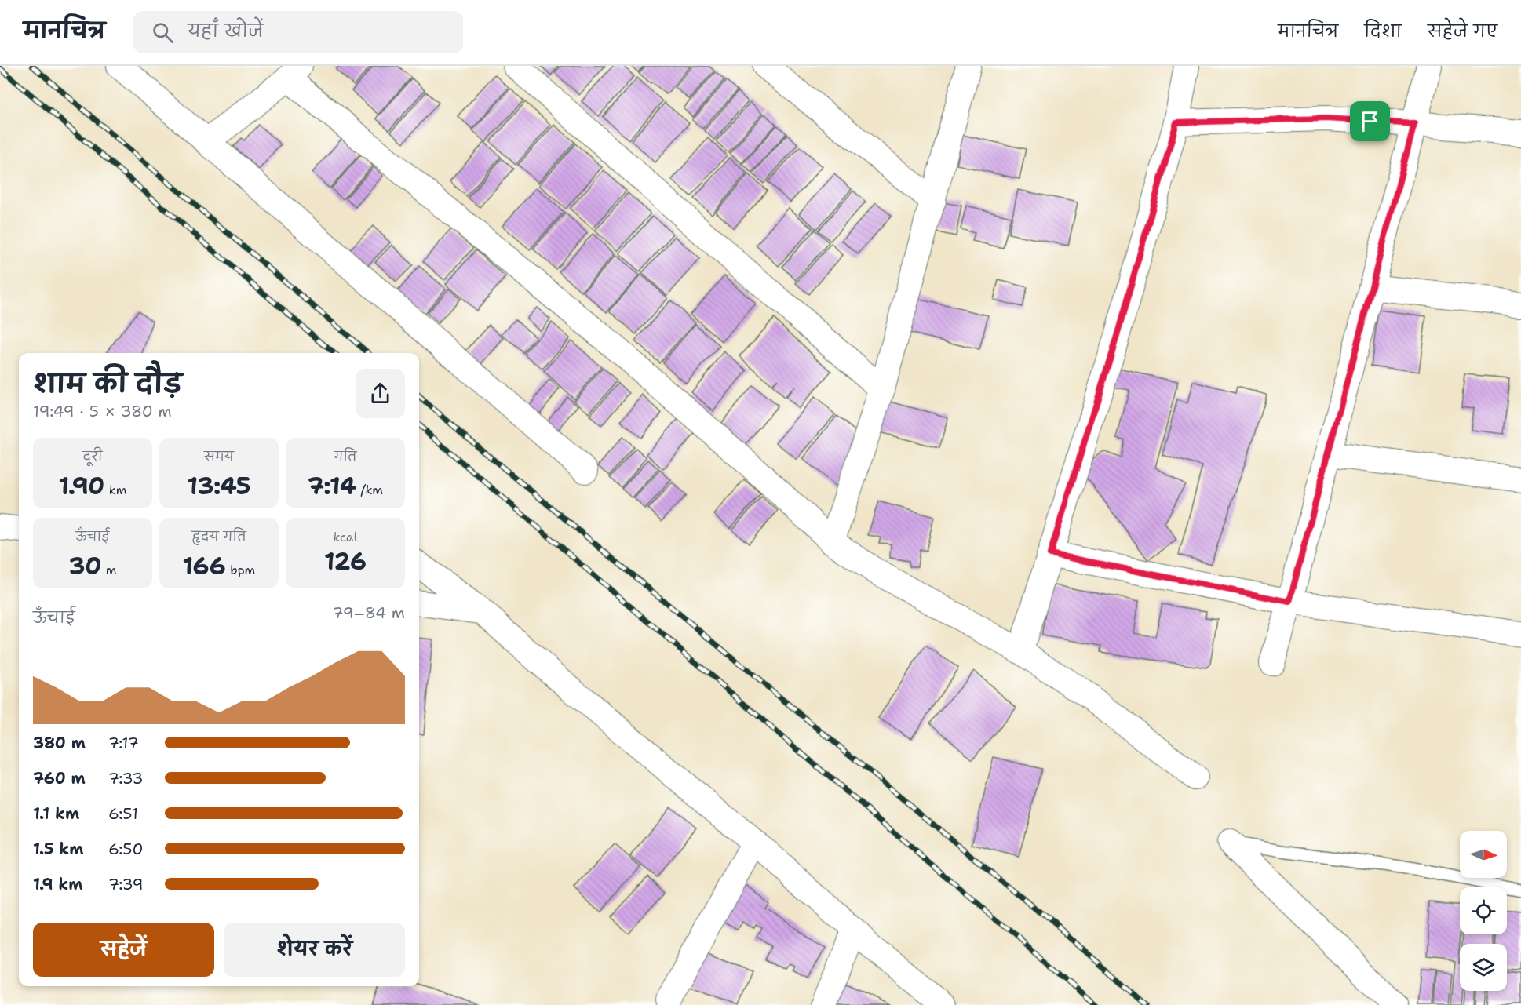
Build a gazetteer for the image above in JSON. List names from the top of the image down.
{
  "north": "right",
  "page": {
    "header": "मानचित्र",
    "search": "यहाँ खोजें",
    "nav": ["मानचित्र", "दिशा", "सहेजे गए"],
    "heading": ["शाम की दौड़", "19:49 · 5 × 380 m"],
    "stats": [
      ["दूरी", "1.90 km"],
      ["समय", "13:45"],
      ["गति", "7:14 /km"],
      ["ऊँचाई", "30 m"],
      ["हृदय गति", "166 bpm"],
      ["kcal", "126"]
    ],
    "chart": ["ऊँचाई", "79–84 m"],
    "list": [
      {
        "name": "380 m",
        "note": "7:17"
      },
      {
        "name": "760 m",
        "note": "7:33"
      },
      {
        "name": "1.1 km",
        "note": "6:51"
      },
      {
        "name": "1.5 km",
        "note": "6:50"
      },
      {
        "name": "1.9 km",
        "note": "7:39"
      }
    ],
    "buttons": ["सहेजें", "शेयर करें"]
  }
}
